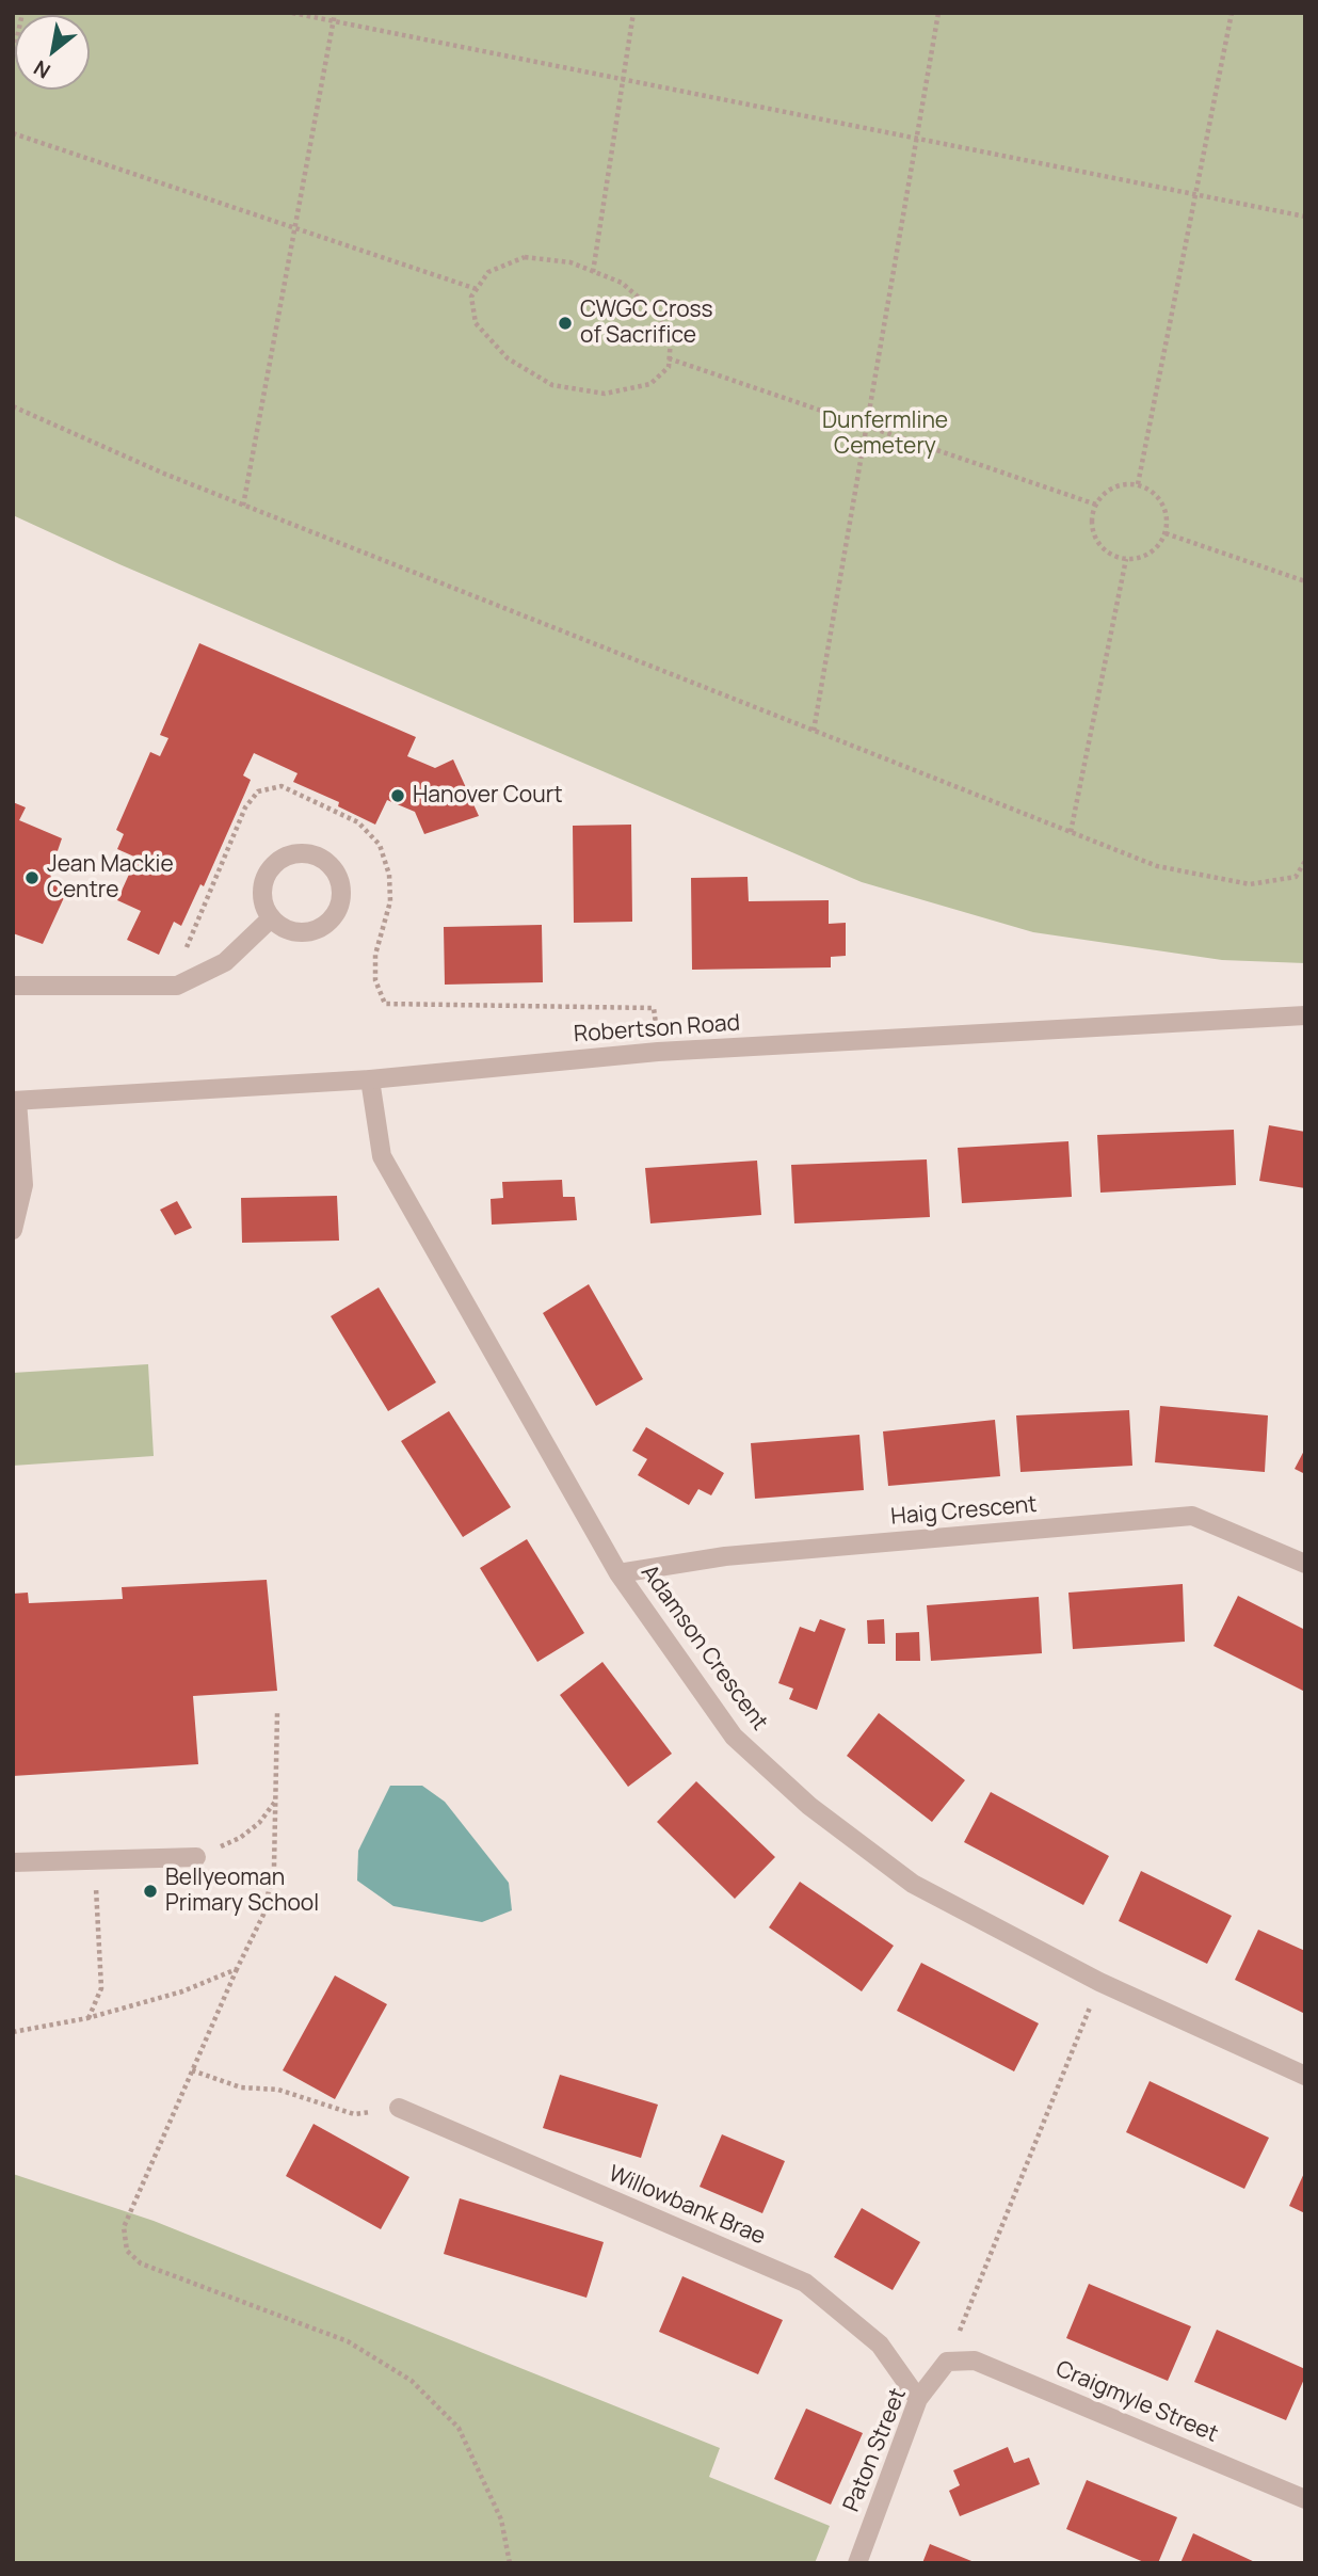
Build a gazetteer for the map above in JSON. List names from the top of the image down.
{
  "streets": {
    "street": [
      "Robertson Road",
      "Haig Crescent",
      "Adamson Crescent",
      "Willowbank Brae",
      "Craigmyle Street",
      "Paton Street"
    ]
  },
  "crossings": [
    ["Robertson Road", "Adamson Crescent"],
    ["Haig Crescent", "Adamson Crescent"],
    ["Willowbank Brae", "Paton Street"],
    ["Craigmyle Street", "Paton Street"]
  ],
  "parks": ["Dunfermline Cemetery"],
  "places": [
    "CWGC Cross of Sacrifice",
    "Hanover Court",
    "Jean Mackie Centre",
    "Bellyeoman Primary School"
  ],
  "north": "bottom left"
}
